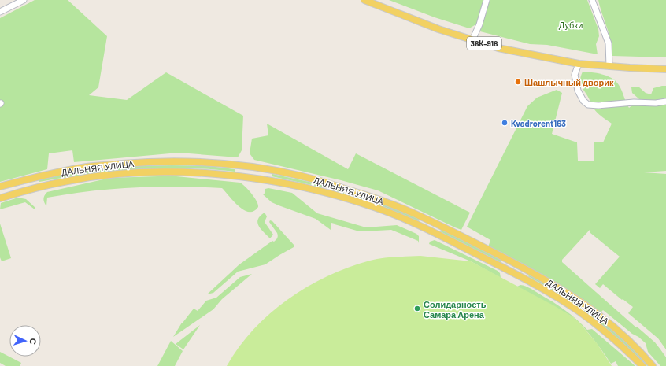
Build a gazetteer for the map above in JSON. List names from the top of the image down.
{
  "streets": {
    "main road": ["36К-918", "ДАЛЬНЯЯ УЛИЦА"]
  },
  "parks": ["Дубки"],
  "places": ["Шашлычный дворик", "Kvadrorent163", "Солидарность Самара Арена"],
  "north": "right"
}
